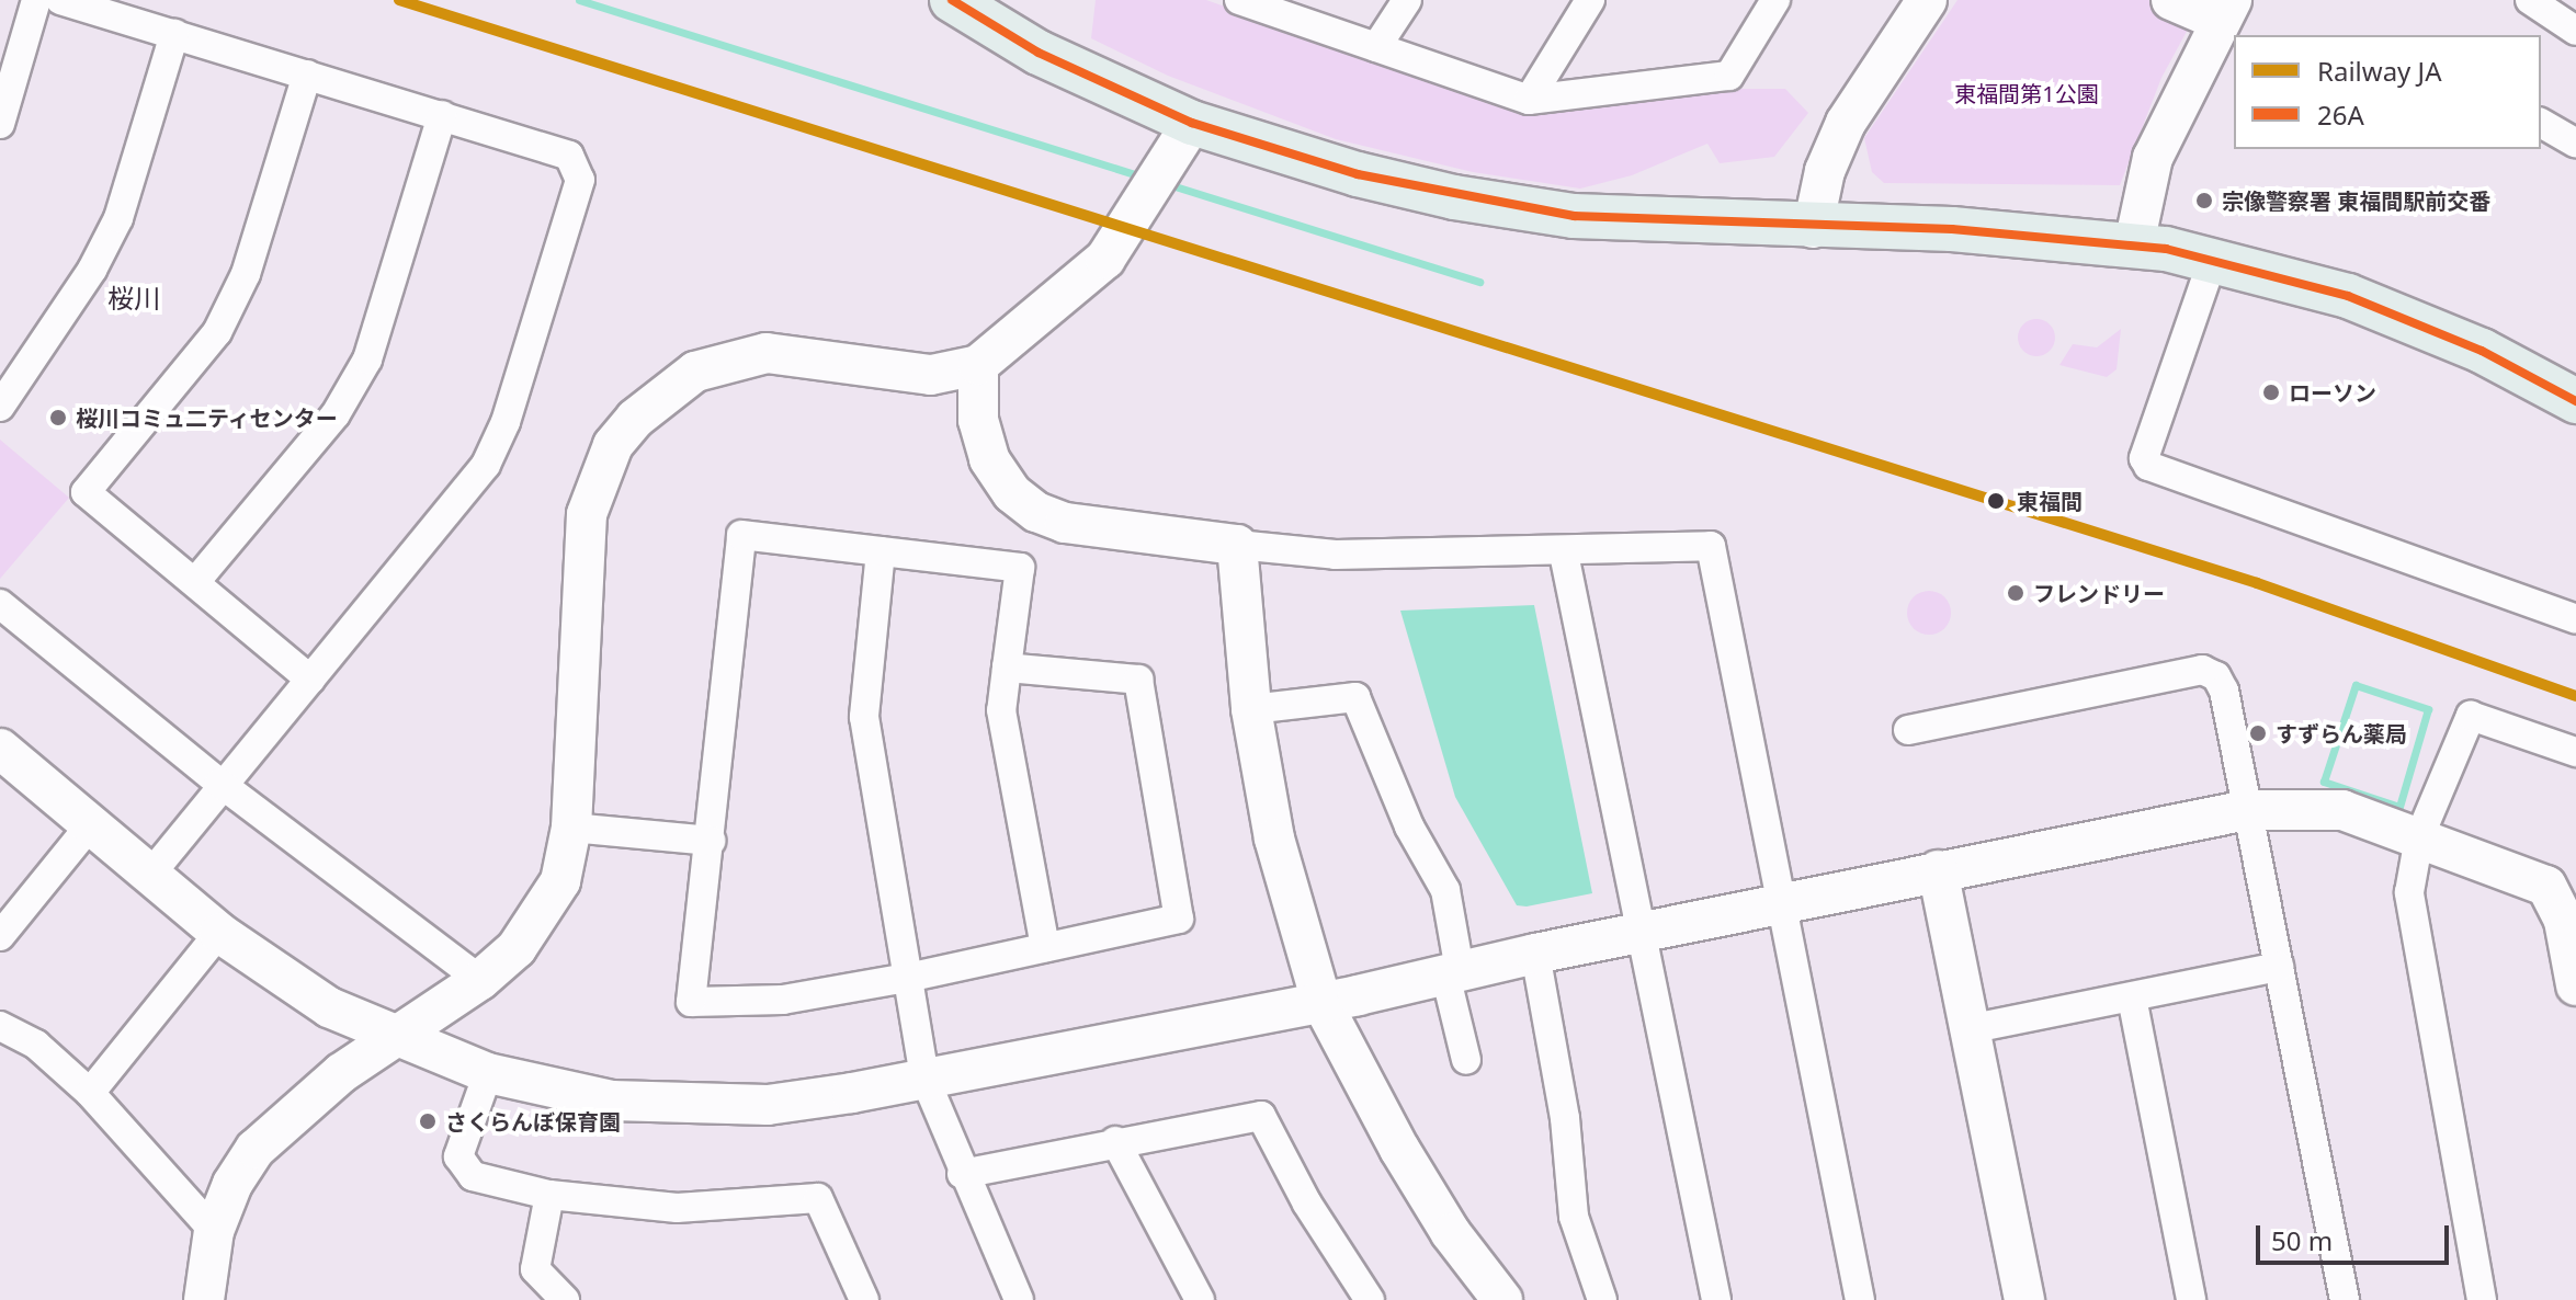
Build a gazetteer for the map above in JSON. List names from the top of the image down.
{
  "districts": ["桜川"],
  "parks": ["東福間第1公園"],
  "places": [
    "宗像警察署 東福間駅前交番",
    "ローソン",
    "桜川コミュ二ティセンター",
    "東福間",
    "フレンドリー",
    "すずらん薬局",
    "さくらんぼ保育園"
  ],
  "lines": ["rail line JA", "transit line 26A"],
  "legend": ["Railway JA", "26A"],
  "scale_bar": "50 m"
}
